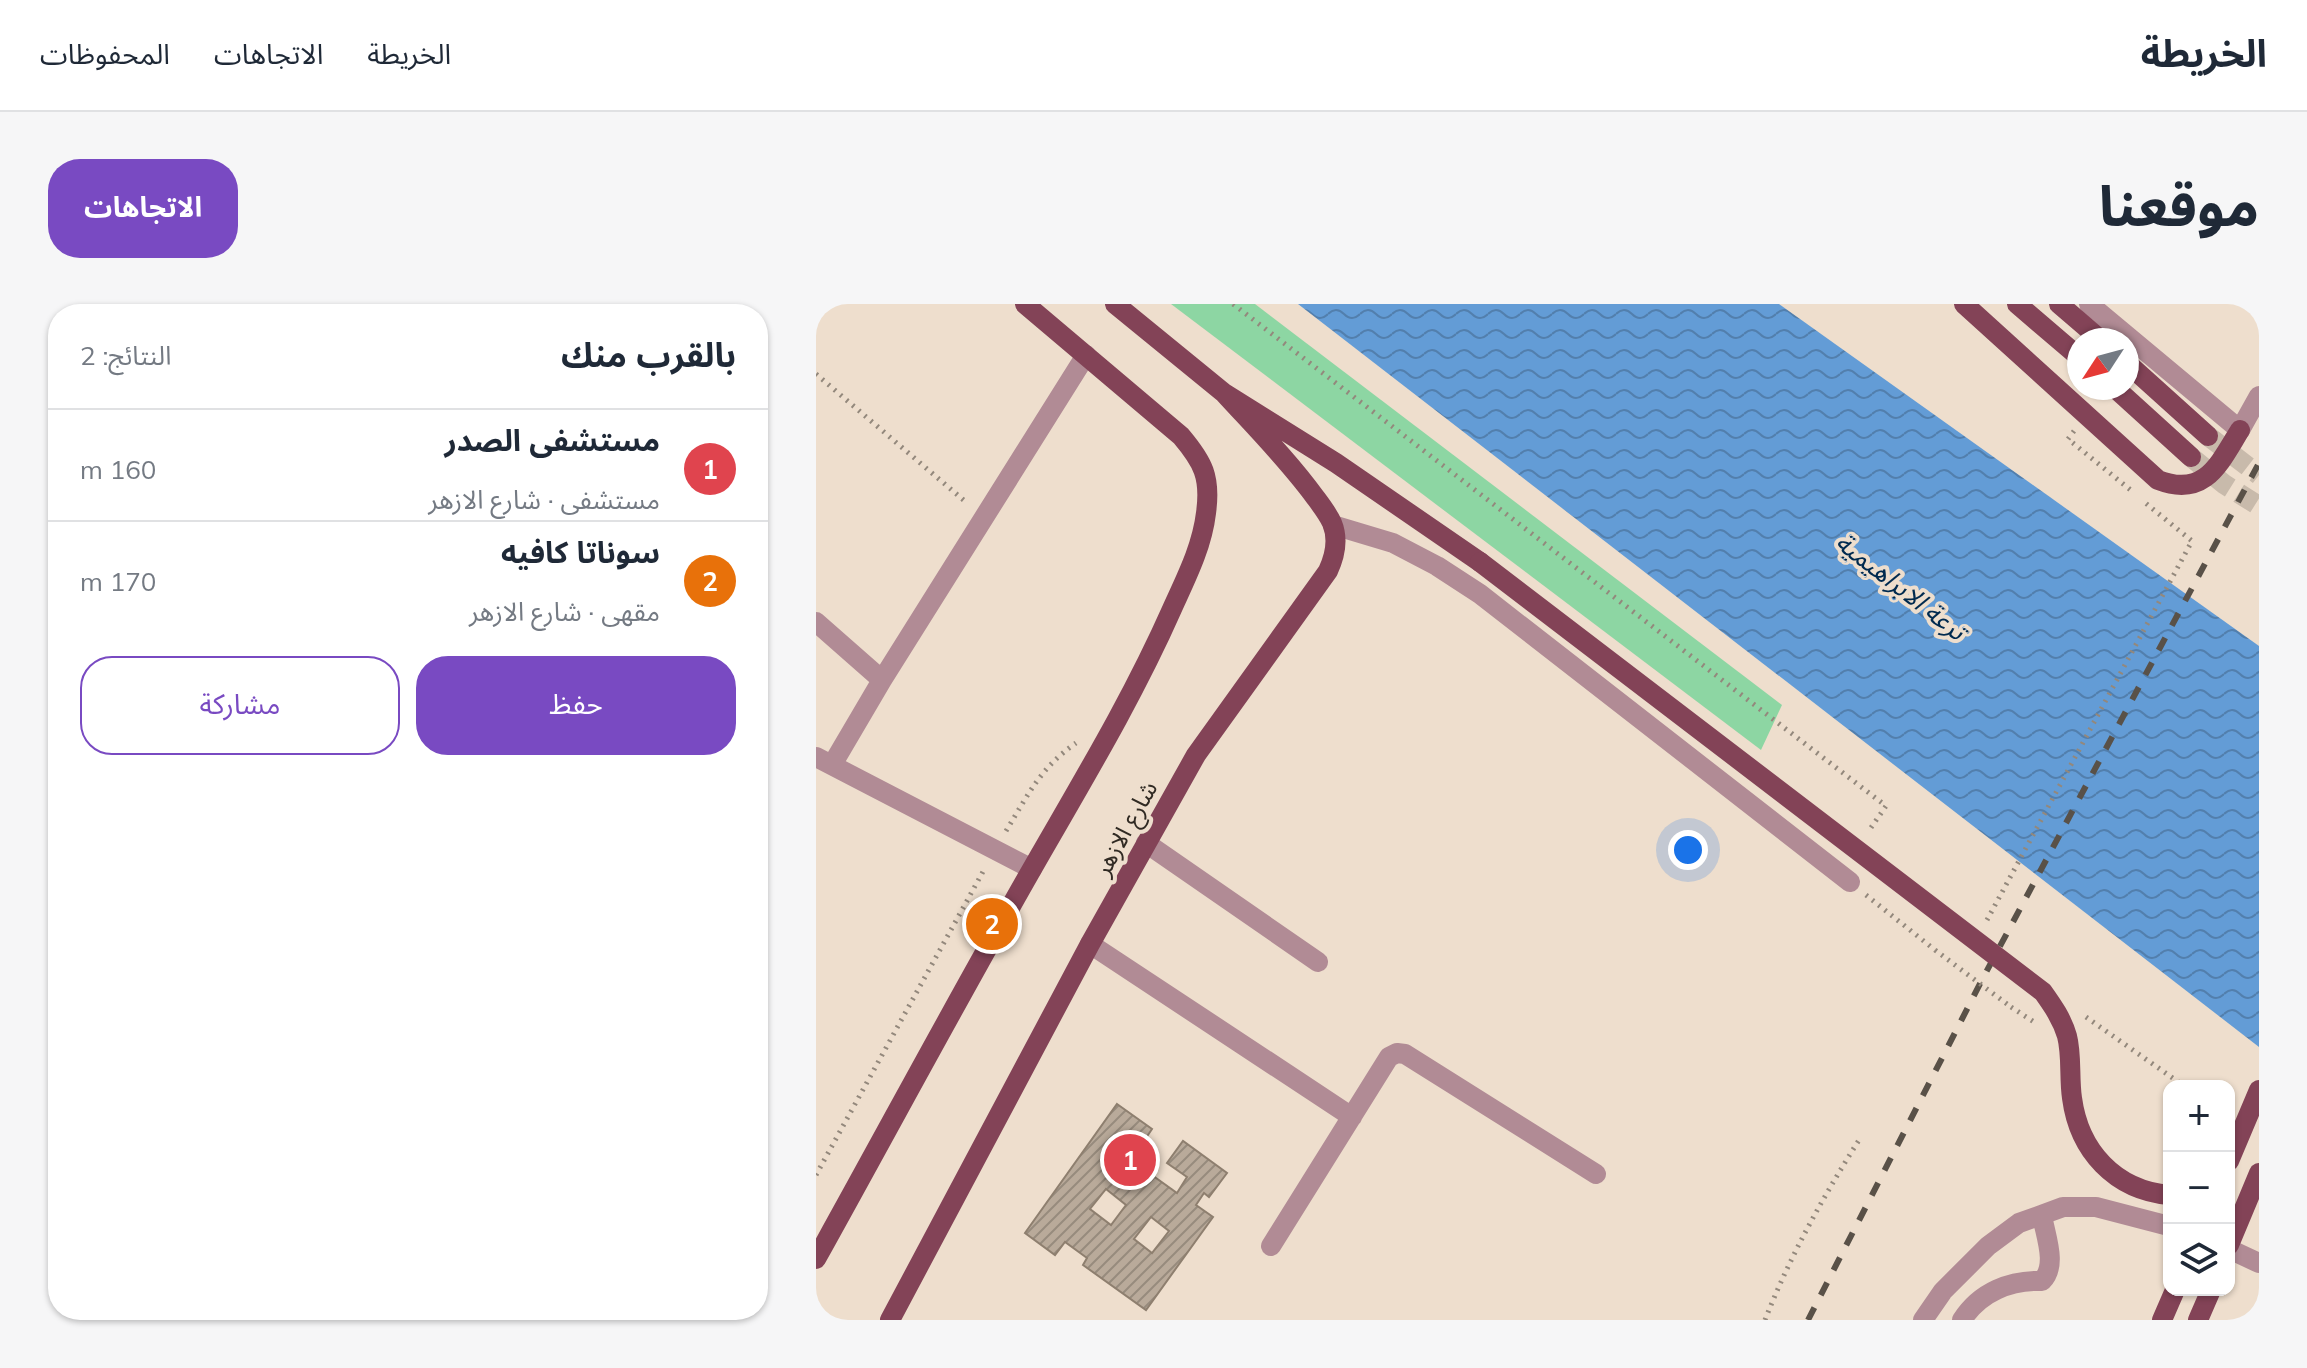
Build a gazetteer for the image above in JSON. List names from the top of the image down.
{
  "streets": {
    "main road": ["شارع الازهر"]
  },
  "water": ["ترعة الابراهيمية"],
  "north": "bottom left",
  "page": {
    "header": "الخريطة",
    "nav": ["الخريطة", "الاتجاهات", "المحفوظات"],
    "title": "موقعنا",
    "buttons": [
      "الاتجاهات",
      ["حفظ", "مشاركة"]
    ],
    "heading": ["بالقرب منك", "النتائج: 2"],
    "list": [
      {
        "mark": "1",
        "name": "مستشفى الصدر",
        "note": "مستشفى · شارع الازهر",
        "value": "160 m"
      },
      {
        "mark": "2",
        "name": "سوناتا كافيه",
        "note": "مقهى · شارع الازهر",
        "value": "170 m"
      }
    ],
    "pins": ["2", "1"],
    "map_buttons": ["+", "−"]
  }
}
